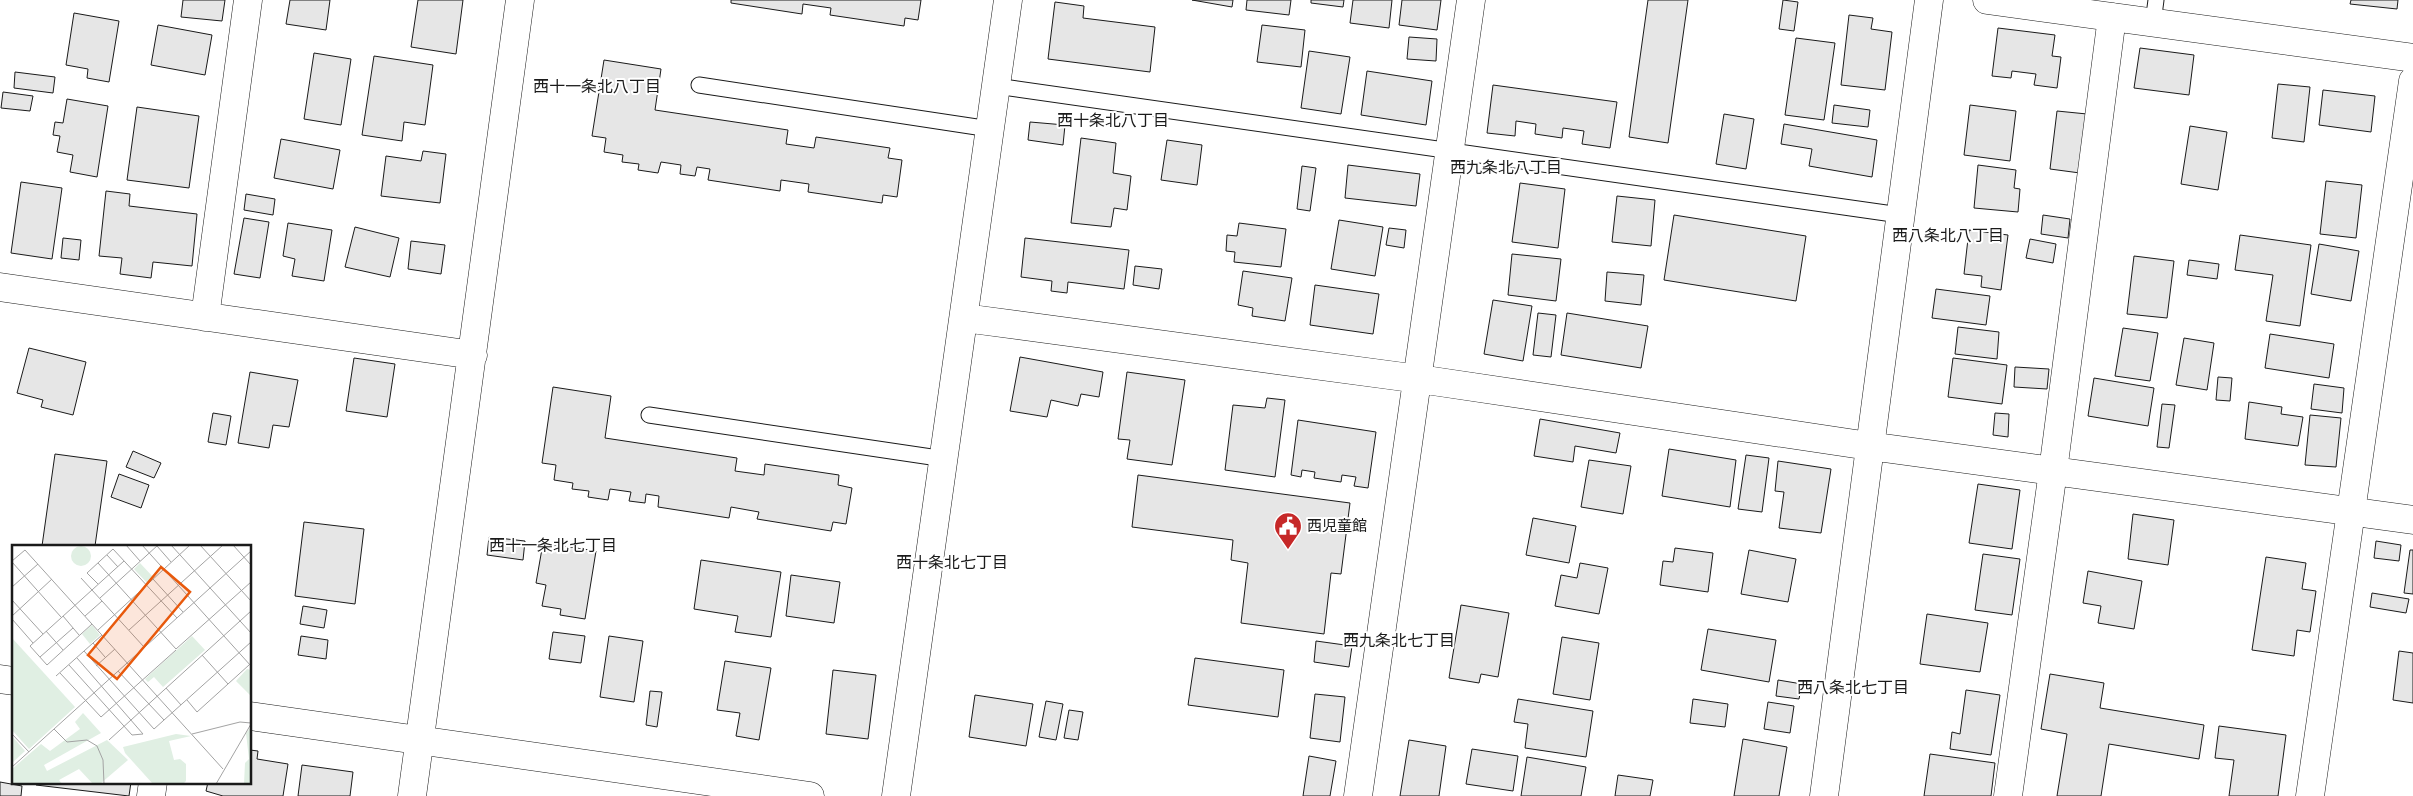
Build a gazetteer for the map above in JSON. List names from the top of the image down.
{
  "districts": [
    "西十一条北八丁目",
    "西十条北八丁目",
    "西九条北八丁目",
    "西八条北八丁目",
    "西十一条北七丁目",
    "西十条北七丁目",
    "西九条北七丁目",
    "西八条北七丁目"
  ],
  "places": {
    "public building": ["西児童館"]
  }
}
